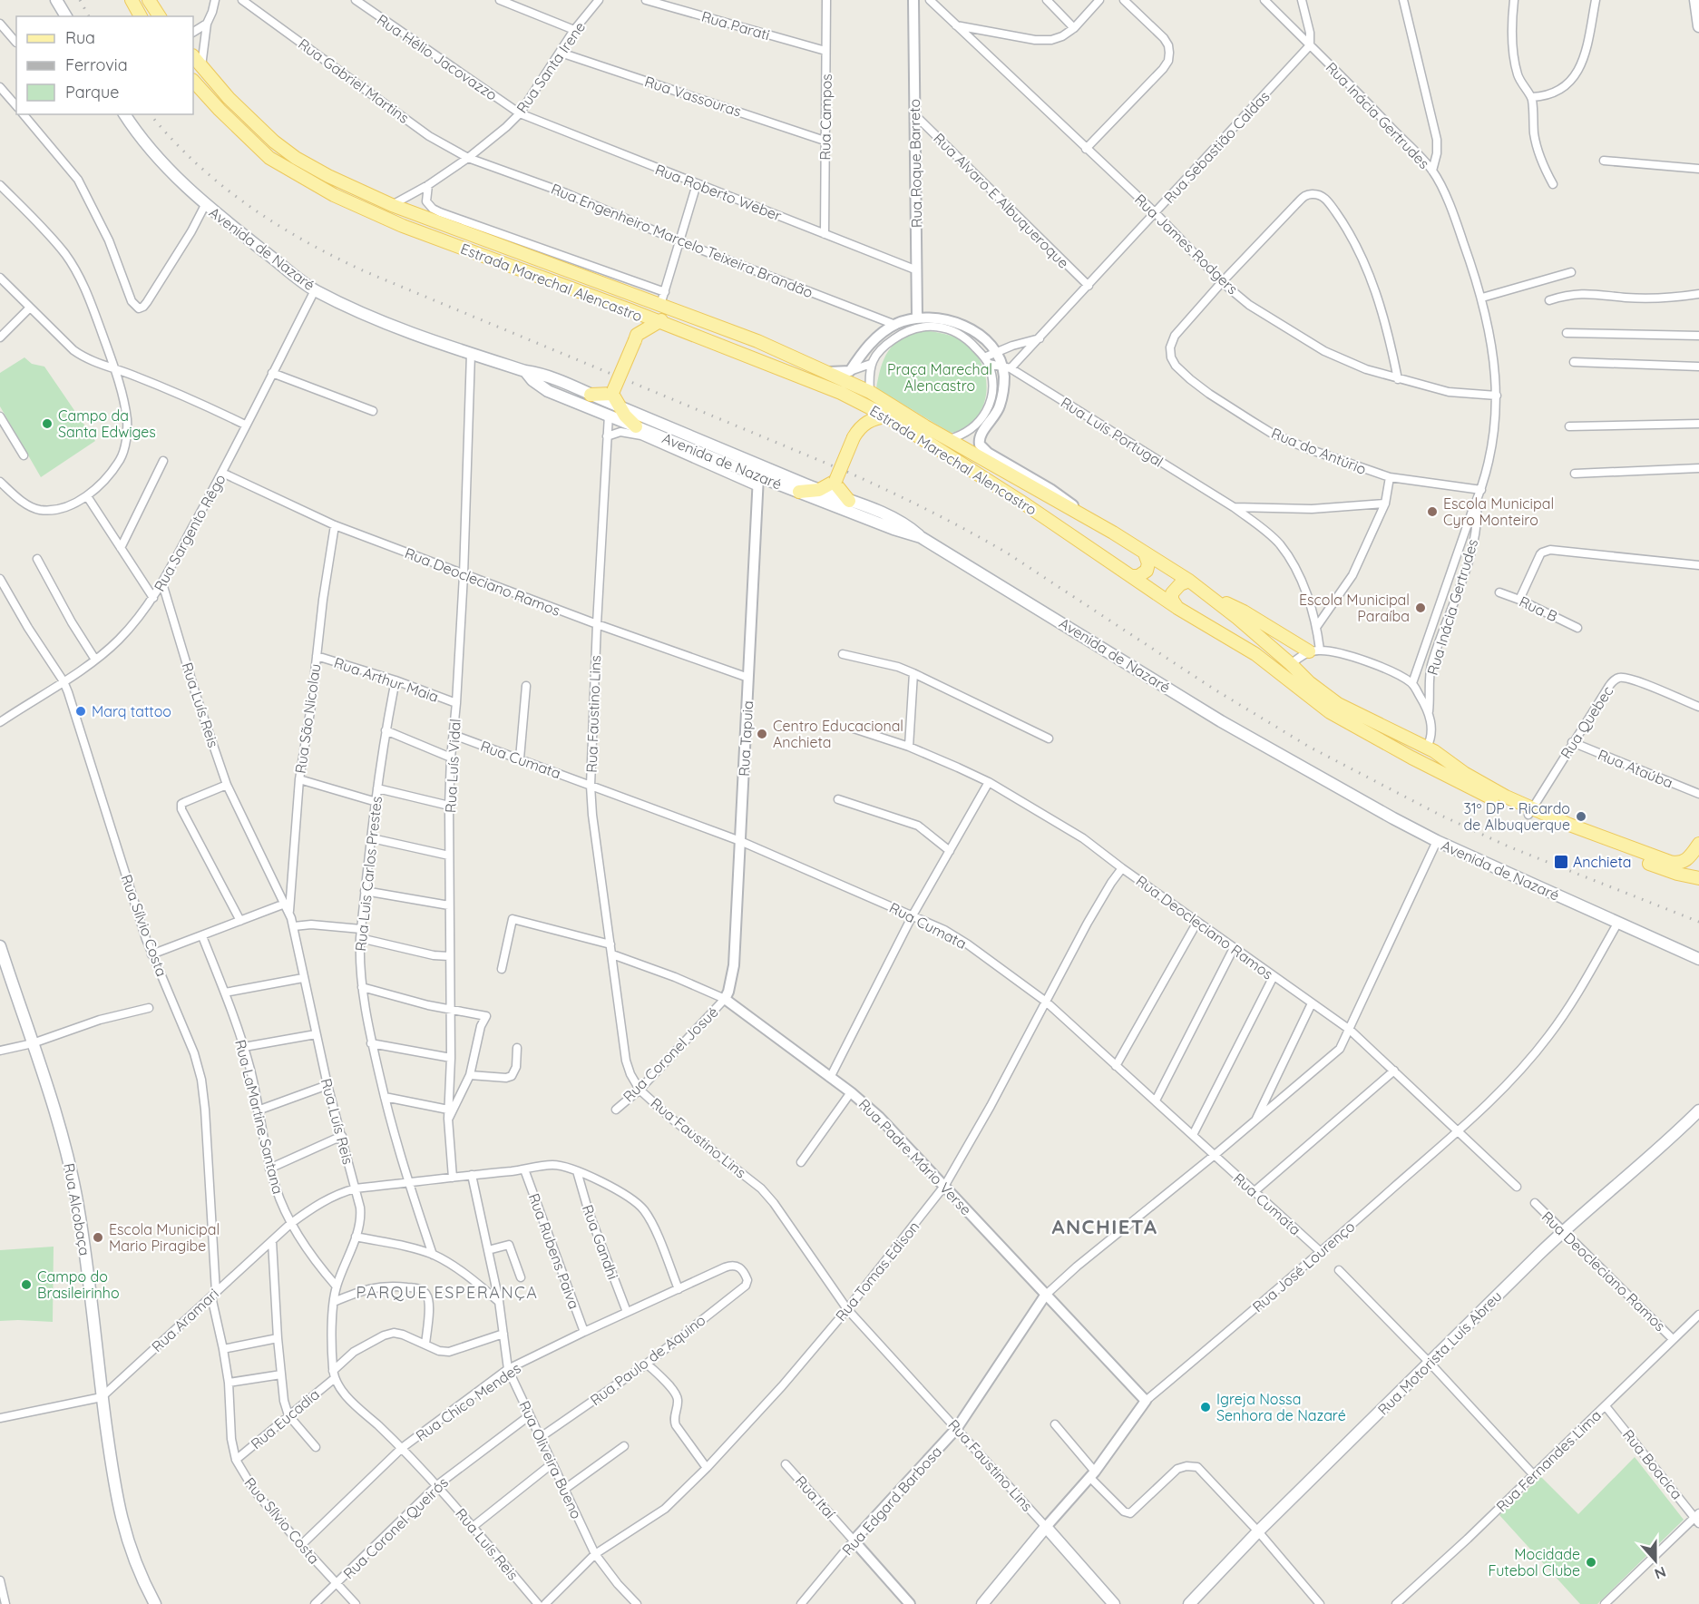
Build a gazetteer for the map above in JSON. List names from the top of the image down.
{
  "streets": {
    "main road": [
      "Avenida de Nazaré",
      "Estrada Marechal Alencastro",
      "Rua Faustino Lins",
      "Rua Alcobaça",
      "Rua José Lourenço",
      "Rua Motorista Luís Abreu"
    ],
    "street": [
      "Rua Parati",
      "Rua Hélio Jacovazzo",
      "Rua Santa Irene",
      "Rua Gabriel Martins",
      "Rua Vassouras",
      "Rua Inácia Gertrudes",
      "Rua Campos",
      "Rua Sebastião Caldas",
      "Rua Roque Barreto",
      "Rua Roberto Weber",
      "Rua Alvaro E Albuqueroque",
      "Rua Engenheiro Marcelo Teixeira Brandão",
      "Rua James Rodgers",
      "Rua Luís Portugal",
      "Rua do Antúrio",
      "Rua Sargento Rêgo",
      "Rua Deocleciano Ramos",
      "Rua B",
      "Rua Arthur Maia",
      "Rua Luís Reis",
      "Rua São Nicolau",
      "Rua Quebec",
      "Rua Tapuia",
      "Rua Cumata",
      "Rua Luís Vidal",
      "Rua Ataúba",
      "Rua Luis Carlos Prestes",
      "Rua Sílvio Costa",
      "Rua Coronel Josué",
      "Rua LaMartine Santana",
      "Rua Padre Mário Verse",
      "Rua Gandhi",
      "Rua Rubens Paiva",
      "Rua Tomas Edison",
      "Rua Aramari",
      "Rua Paulo de Aquino",
      "Rua Chico Mendes",
      "Rua Eucadia",
      "Rua Oliveira Bueno",
      "Rua Fernandes Lima",
      "Rua Boacica",
      "Rua Itaí",
      "Rua Edgard Barbosa",
      "Rua Coronel Queirós"
    ]
  },
  "crossings": [
    ["Rua Parati", "Rua Campos"],
    ["Rua Hélio Jacovazzo", "Rua Santa Irene"],
    ["Rua Hélio Jacovazzo", "Rua Roberto Weber"],
    ["Rua Santa Irene", "Rua Gabriel Martins"],
    ["Rua Santa Irene", "Rua Vassouras"],
    ["Rua Santa Irene", "Rua Roberto Weber"],
    ["Rua Santa Irene", "Rua Engenheiro Marcelo Teixeira Brandão"],
    ["Rua Santa Irene", "Estrada Marechal Alencastro"],
    ["Rua Gabriel Martins", "Rua Engenheiro Marcelo Teixeira Brandão"],
    ["Rua Vassouras", "Rua Campos"],
    ["Rua Inácia Gertrudes", "Rua Sebastião Caldas"],
    ["Rua Inácia Gertrudes", "Rua James Rodgers"],
    ["Rua Inácia Gertrudes", "Estrada Marechal Alencastro"],
    ["Rua Inácia Gertrudes", "Rua do Antúrio"],
    ["Rua Campos", "Rua Roberto Weber"],
    ["Rua Sebastião Caldas", "Rua Alvaro E Albuqueroque"],
    ["Rua Sebastião Caldas", "Rua James Rodgers"],
    ["Rua Sebastião Caldas", "Estrada Marechal Alencastro"],
    ["Rua Sebastião Caldas", "Rua Luís Portugal"],
    ["Rua Roque Barreto", "Rua Roberto Weber"],
    ["Rua Roque Barreto", "Rua Alvaro E Albuqueroque"],
    ["Rua Roque Barreto", "Estrada Marechal Alencastro"],
    ["Rua Roque Barreto", "Rua Luís Portugal"],
    ["Rua James Rodgers", "Rua do Antúrio"],
    ["Avenida de Nazaré", "Rua Sargento Rêgo"],
    ["Avenida de Nazaré", "Rua Faustino Lins"],
    ["Avenida de Nazaré", "Rua Tapuia"],
    ["Avenida de Nazaré", "Rua Luís Vidal"],
    ["Avenida de Nazaré", "Rua José Lourenço"],
    ["Avenida de Nazaré", "Rua Edgard Barbosa"],
    ["Estrada Marechal Alencastro", "Rua Luís Portugal"],
    ["Estrada Marechal Alencastro", "Rua Quebec"],
    ["Rua Sargento Rêgo", "Rua Deocleciano Ramos"],
    ["Rua Sargento Rêgo", "Rua Luís Reis"],
    ["Rua Sargento Rêgo", "Rua Sílvio Costa"],
    ["Rua Deocleciano Ramos", "Rua Faustino Lins"],
    ["Rua Deocleciano Ramos", "Rua São Nicolau"],
    ["Rua Deocleciano Ramos", "Rua Tapuia"],
    ["Rua Deocleciano Ramos", "Rua Luís Vidal"],
    ["Rua Deocleciano Ramos", "Rua José Lourenço"],
    ["Rua Deocleciano Ramos", "Rua Tomas Edison"],
    ["Rua Deocleciano Ramos", "Rua Motorista Luís Abreu"],
    ["Rua Deocleciano Ramos", "Rua Fernandes Lima"],
    ["Rua Deocleciano Ramos", "Rua Edgard Barbosa"],
    ["Rua Arthur Maia", "Rua São Nicolau"],
    ["Rua Arthur Maia", "Rua Luís Vidal"],
    ["Rua Arthur Maia", "Rua Luis Carlos Prestes"],
    ["Rua Luís Reis", "Rua São Nicolau"],
    ["Rua Luís Reis", "Rua LaMartine Santana"],
    ["Rua Luís Reis", "Rua Aramari"],
    ["Rua Luís Reis", "Rua Chico Mendes"],
    ["Rua Luís Reis", "Rua Eucadia"],
    ["Rua Luís Reis", "Rua Coronel Queirós"],
    ["Rua Faustino Lins", "Rua Cumata"],
    ["Rua Faustino Lins", "Rua Coronel Josué"],
    ["Rua Faustino Lins", "Rua Padre Mário Verse"],
    ["Rua Faustino Lins", "Rua José Lourenço"],
    ["Rua Faustino Lins", "Rua Tomas Edison"],
    ["Rua Faustino Lins", "Rua Edgard Barbosa"],
    ["Rua Quebec", "Rua Ataúba"],
    ["Rua Tapuia", "Rua Cumata"],
    ["Rua Tapuia", "Rua Coronel Josué"],
    ["Rua Tapuia", "Rua Padre Mário Verse"],
    ["Rua Cumata", "Rua Luís Vidal"],
    ["Rua Cumata", "Rua José Lourenço"],
    ["Rua Cumata", "Rua Tomas Edison"],
    ["Rua Cumata", "Rua Edgard Barbosa"],
    ["Rua Luís Vidal", "Rua Aramari"],
    ["Rua Luis Carlos Prestes", "Rua Aramari"],
    ["Rua Sílvio Costa", "Rua Aramari"],
    ["Rua Sílvio Costa", "Rua Chico Mendes"],
    ["Rua Sílvio Costa", "Rua Eucadia"],
    ["Rua Sílvio Costa", "Rua Coronel Queirós"],
    ["Rua Coronel Josué", "Rua Padre Mário Verse"],
    ["Rua LaMartine Santana", "Rua Aramari"],
    ["Rua Padre Mário Verse", "Rua José Lourenço"],
    ["Rua Padre Mário Verse", "Rua Tomas Edison"],
    ["Rua Padre Mário Verse", "Rua Edgard Barbosa"],
    ["Rua Alcobaça", "Rua Aramari"],
    ["Rua Gandhi", "Rua Aramari"],
    ["Rua Gandhi", "Rua Chico Mendes"],
    ["Rua Rubens Paiva", "Rua Aramari"],
    ["Rua Rubens Paiva", "Rua Chico Mendes"],
    ["Rua Tomas Edison", "Rua Oliveira Bueno"],
    ["Rua Aramari", "Rua Chico Mendes"],
    ["Rua Aramari", "Rua Oliveira Bueno"],
    ["Rua Paulo de Aquino", "Rua Chico Mendes"],
    ["Rua Paulo de Aquino", "Rua Oliveira Bueno"],
    ["Rua Chico Mendes", "Rua Oliveira Bueno"],
    ["Rua Eucadia", "Rua Oliveira Bueno"],
    ["Rua Oliveira Bueno", "Rua Coronel Queirós"],
    ["Rua Fernandes Lima", "Rua Boacica"],
    ["Rua Itaí", "Rua Edgard Barbosa"]
  ],
  "districts": ["ANCHIETA", "PARQUE ESPERANÇA"],
  "parks": ["Praça Marechal Alencastro"],
  "places": {
    "other": [
      "Campo da Santa Edwiges",
      "Escola Municipal Cyro Monteiro",
      "Escola Municipal Paraíba",
      "Marq tattoo",
      "Centro Educacional Anchieta",
      "31º DP - Ricardo de Albuquerque",
      "Escola Municipal Mario Piragibe",
      "Campo do Brasileirinho",
      "Igreja Nossa Senhora de Nazaré",
      "Mocidade Futebol Clube"
    ],
    "transit": ["Anchieta"]
  },
  "legend": ["Rua", "Ferrovia", "Parque"],
  "north": "bottom"
}
